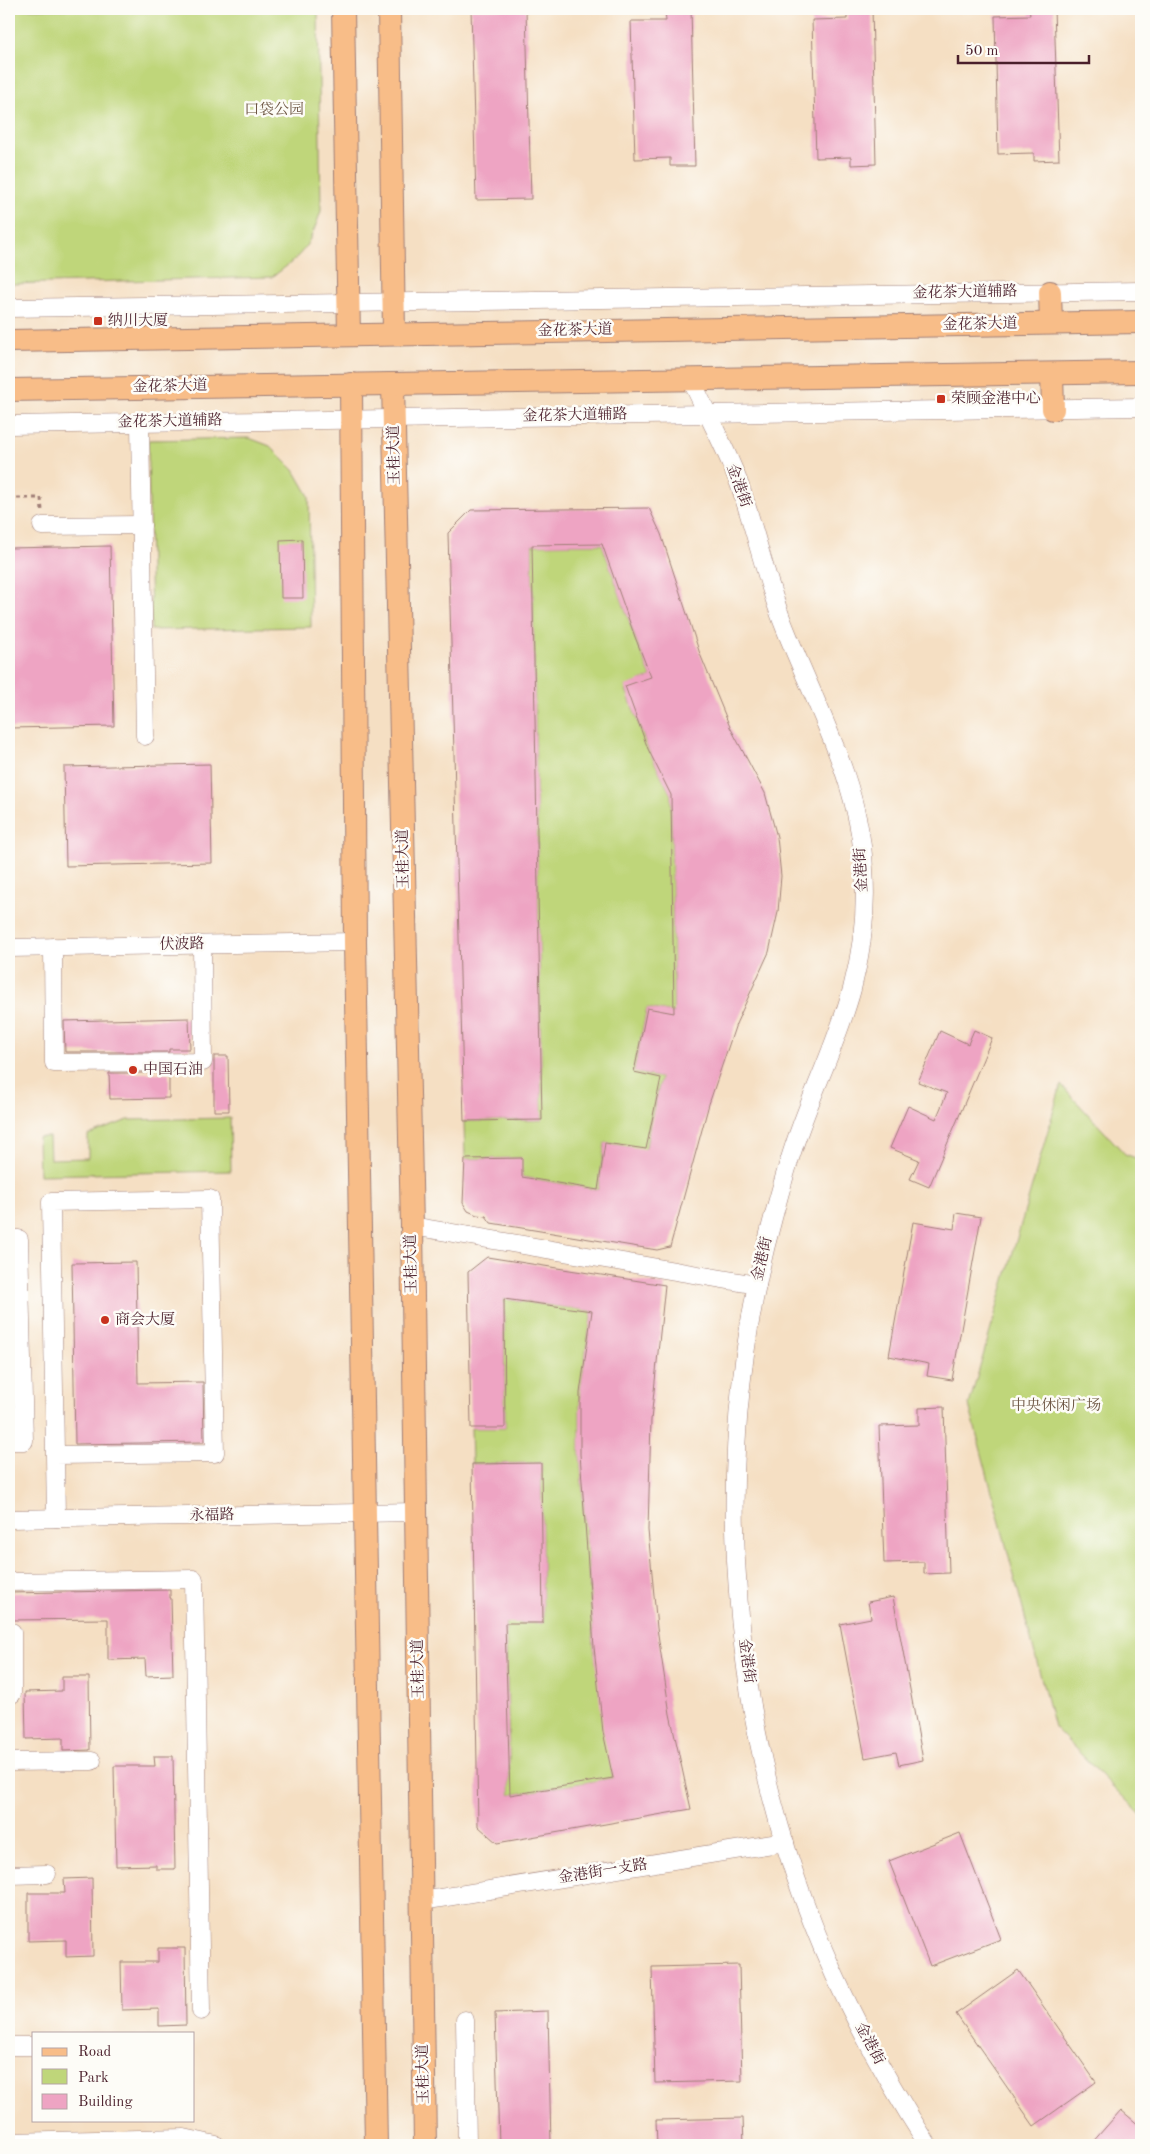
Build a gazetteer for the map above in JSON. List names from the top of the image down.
{
  "streets": {
    "main road": ["金花茶大道", "玉桂大道"],
    "street": [
      "金花茶大道辅路",
      "金港街",
      "伏波路",
      "永福路",
      "金港街一支路"
    ]
  },
  "crossings": [
    ["金花茶大道辅路", "玉桂大道"],
    ["金花茶大道辅路", "金港街"],
    ["金花茶大道", "玉桂大道"],
    ["金花茶大道", "金港街"],
    ["玉桂大道", "永福路"],
    ["玉桂大道", "金港街一支路"],
    ["金港街", "金港街一支路"]
  ],
  "parks": ["口袋公园", "中央休闲广场"],
  "places": {
    "transit": ["纳川大厦", "荣顾金港中心"],
    "other": ["中国石油", "商会大厦"]
  },
  "legend": ["Road", "Park", "Building"],
  "scale_bar": "50 m"
}
